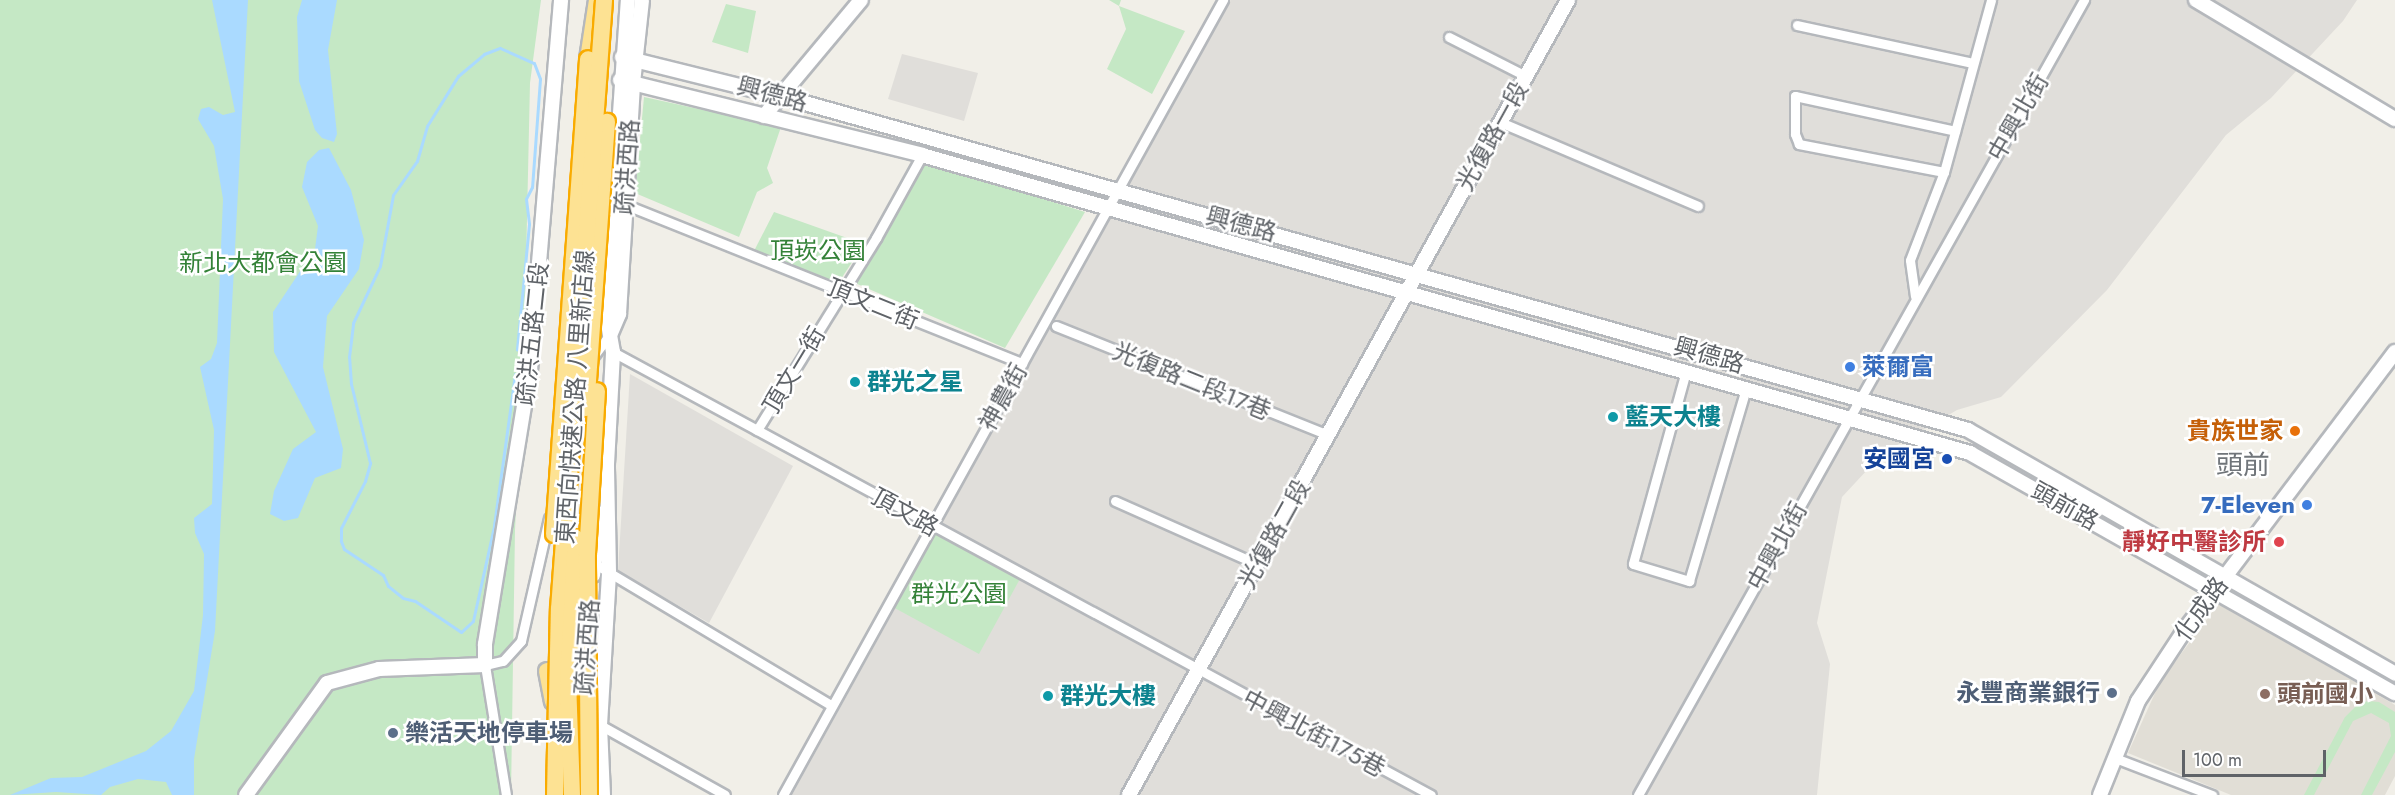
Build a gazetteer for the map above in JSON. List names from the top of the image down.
{
  "streets": {
    "highway": ["東西向快速公路 八里新店線"],
    "street": [
      "興德路",
      "中興北街",
      "光復路一段",
      "疏洪西路",
      "頂文二街",
      "疏洪五路二段",
      "頂文一街",
      "光復路二段17巷",
      "神農街",
      "頭前路",
      "頂文路",
      "光復路二段",
      "化成路",
      "中興北街175巷"
    ]
  },
  "crossings": [
    ["興德路", "中興北街"],
    ["興德路", "光復路一段"],
    ["興德路", "疏洪西路"],
    ["興德路", "頂文一街"],
    ["興德路", "神農街"],
    ["興德路", "頭前路"],
    ["興德路", "光復路二段"],
    ["中興北街", "頭前路"],
    ["光復路一段", "光復路二段"],
    ["疏洪西路", "頂文二街"],
    ["疏洪西路", "頂文路"],
    ["頂文二街", "頂文一街"],
    ["頂文二街", "神農街"],
    ["頂文一街", "頂文路"],
    ["光復路二段17巷", "光復路二段"],
    ["神農街", "頂文路"],
    ["頭前路", "化成路"],
    ["頂文路", "光復路二段"],
    ["頂文路", "中興北街175巷"],
    ["光復路二段", "中興北街175巷"]
  ],
  "districts": ["頭前"],
  "parks": ["頂崁公園", "新北大都會公園", "群光公園"],
  "places": [
    "萊爾富",
    "群光之星",
    "藍天大樓",
    "貴族世家",
    "安國宮",
    "7-Eleven",
    "靜好中醫診所",
    "永豐商業銀行",
    "頭前國小",
    "群光大樓",
    "樂活天地停車場"
  ],
  "scale_bar": "100 m"
}
